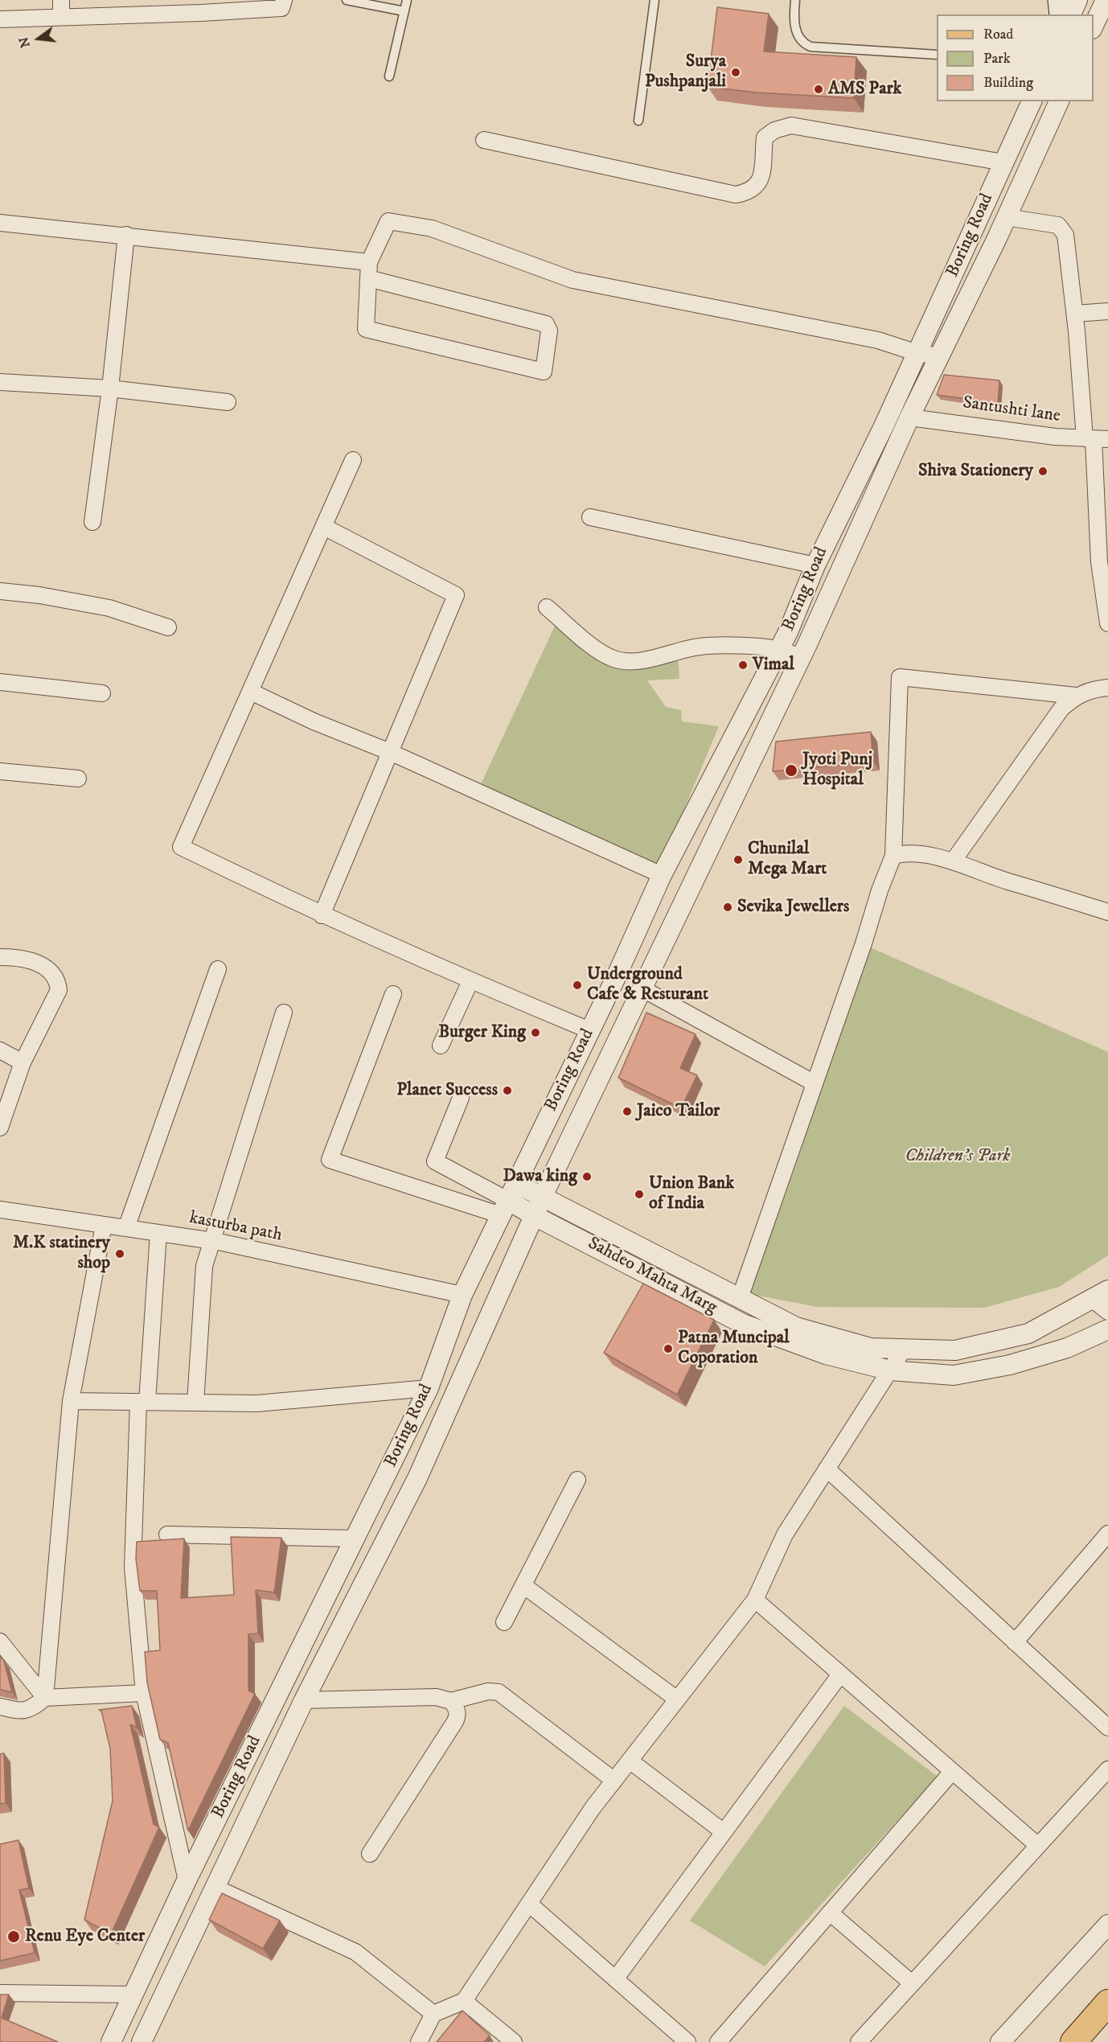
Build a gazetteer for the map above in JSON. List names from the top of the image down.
{
  "streets": {
    "street": [
      "Boring Road",
      "Santushti lane",
      "kasturba path",
      "Sahdeo Mahta Marg"
    ]
  },
  "crossings": [
    ["Boring Road", "kasturba path"],
    ["Boring Road", "Sahdeo Mahta Marg"]
  ],
  "parks": ["Children's Park"],
  "places": [
    "Surya Pushpanjali",
    "AMS Park",
    "Shiva Stationery",
    "Vimal",
    "Jyoti Punj Hospital",
    "Chunilal Mega Mart",
    "Sevika Jewellers",
    "Underground Cafe & Resturant",
    "Burger King",
    "Planet Success",
    "Jaico Tailor",
    "Dawa king",
    "Union Bank of India",
    "M.K statinery shop",
    "Patna Muncipal Coporation",
    "Renu Eye Center"
  ],
  "legend": ["Road", "Park", "Building"],
  "north": "left"
}
